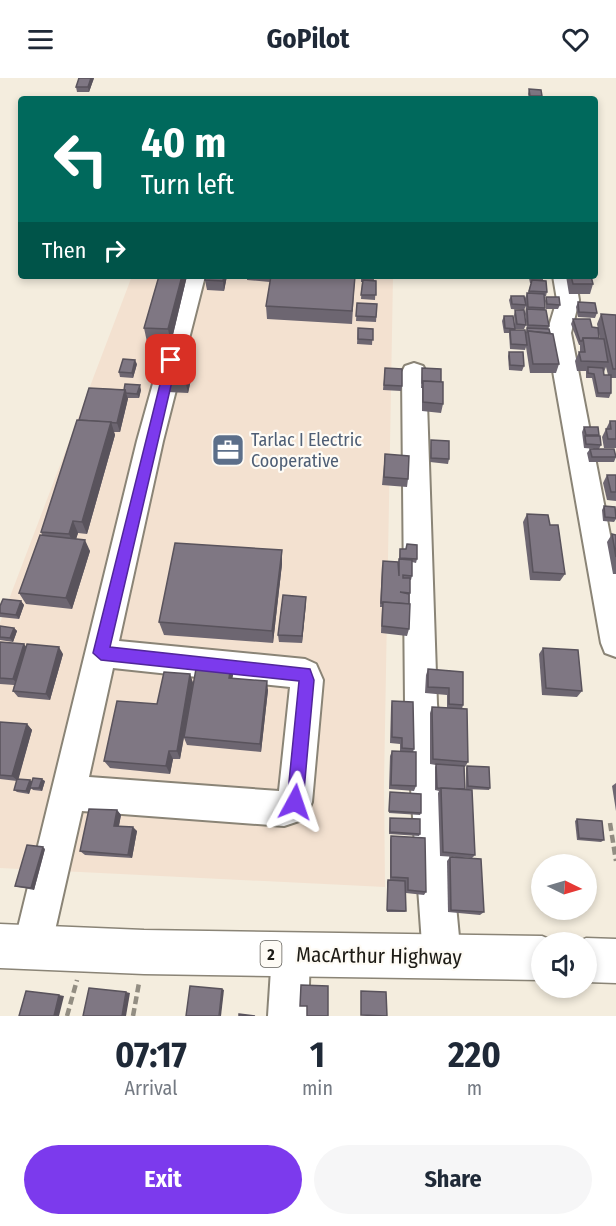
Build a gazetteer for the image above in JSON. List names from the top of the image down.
{
  "streets": {
    "highway": ["2", "MacArthur Highway"]
  },
  "places": {
    "office": ["Tarlac I Electric Cooperative"]
  },
  "north": "right",
  "page": {
    "header": "GoPilot",
    "turn": ["40 m", "Turn left"],
    "then": "Then",
    "eta": [
      "07:17",
      "Arrival",
      "1",
      "min",
      "220",
      "m"
    ],
    "buttons": ["Exit", "Share"]
  }
}
